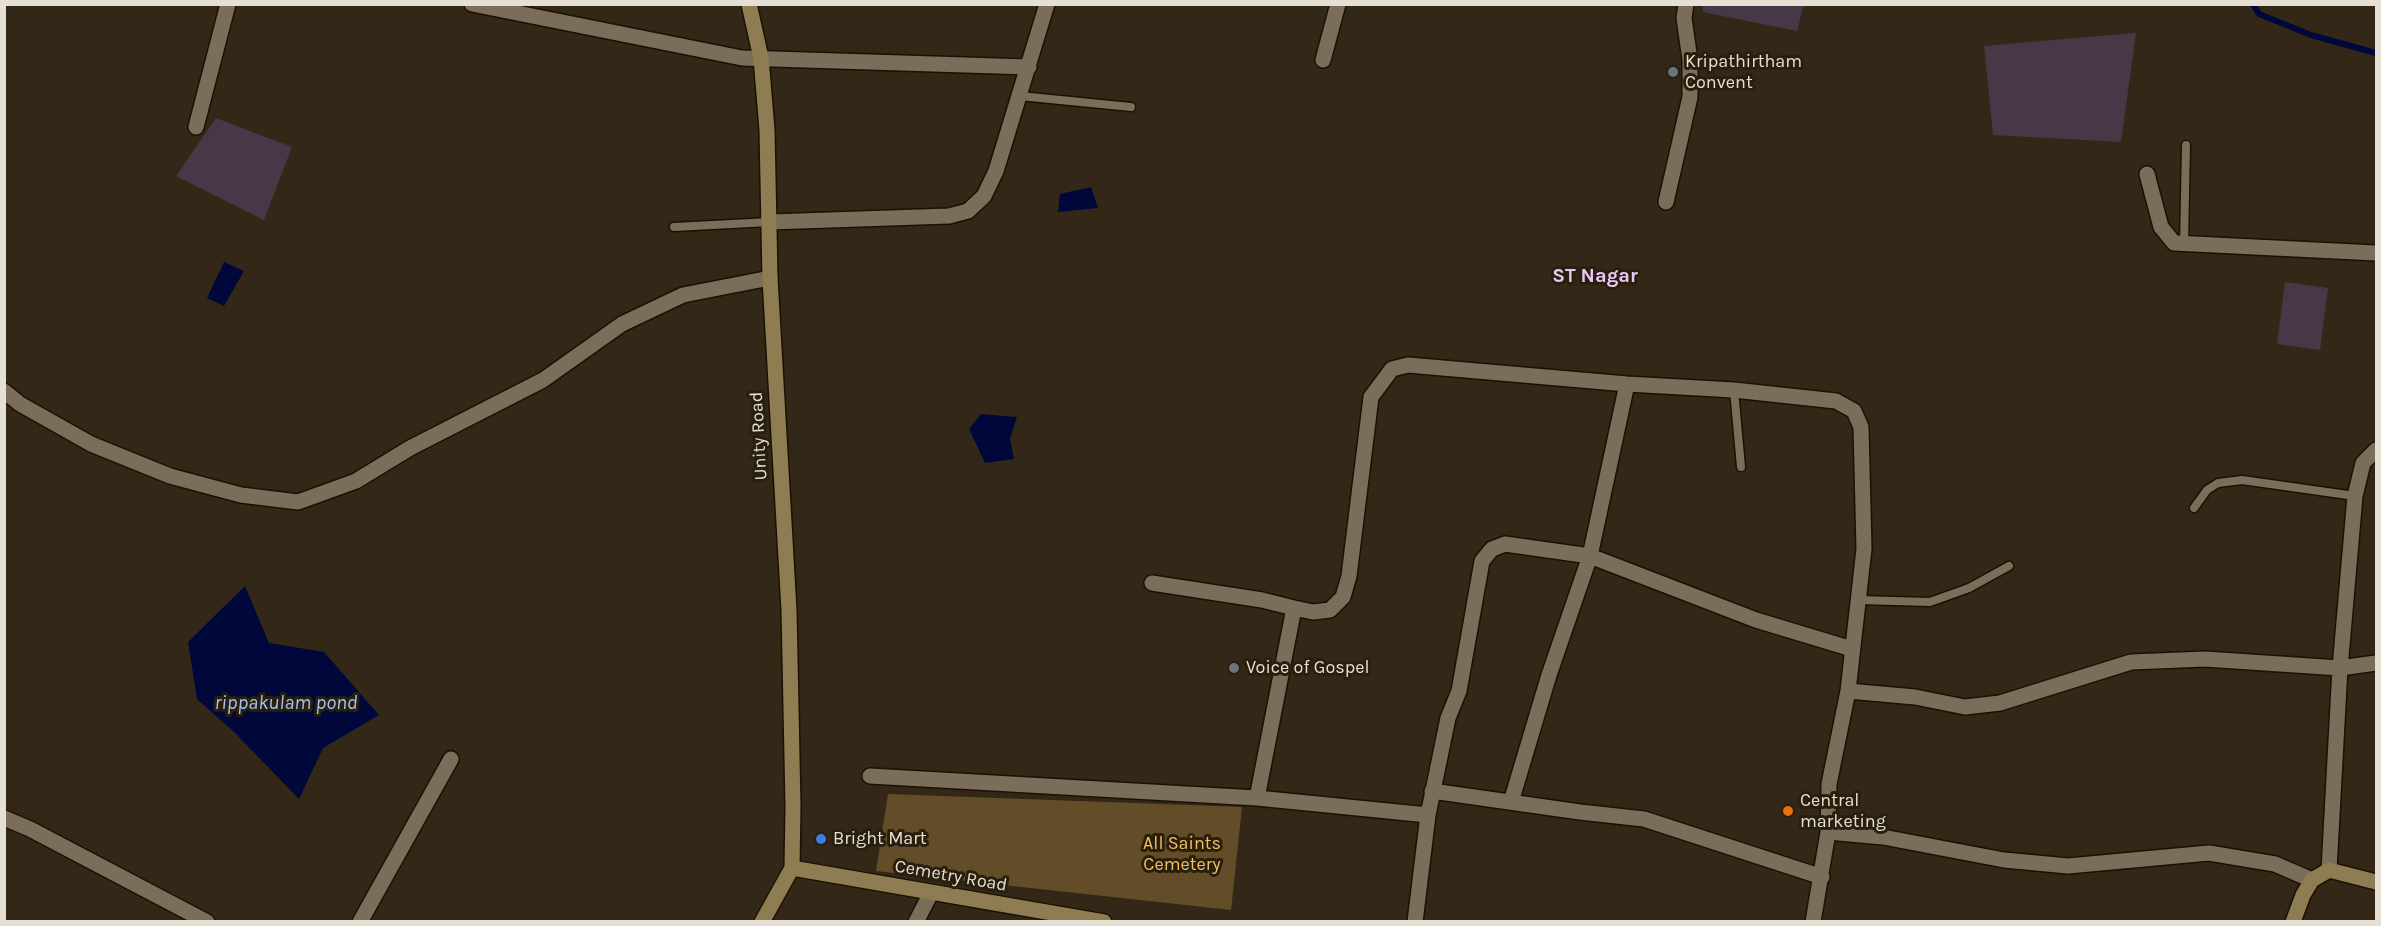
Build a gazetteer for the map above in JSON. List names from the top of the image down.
{
  "streets": {
    "street": ["Unity Road", "Cemetry Road"]
  },
  "crossings": [
    ["Unity Road", "Cemetry Road"]
  ],
  "districts": ["ST Nagar"],
  "water": ["rippakulam pond"],
  "parks": ["All Saints Cemetery"],
  "places": [
    "Kripathirtham Convent",
    "Voice of Gospel",
    "Central marketing",
    "Bright Mart"
  ]
}
